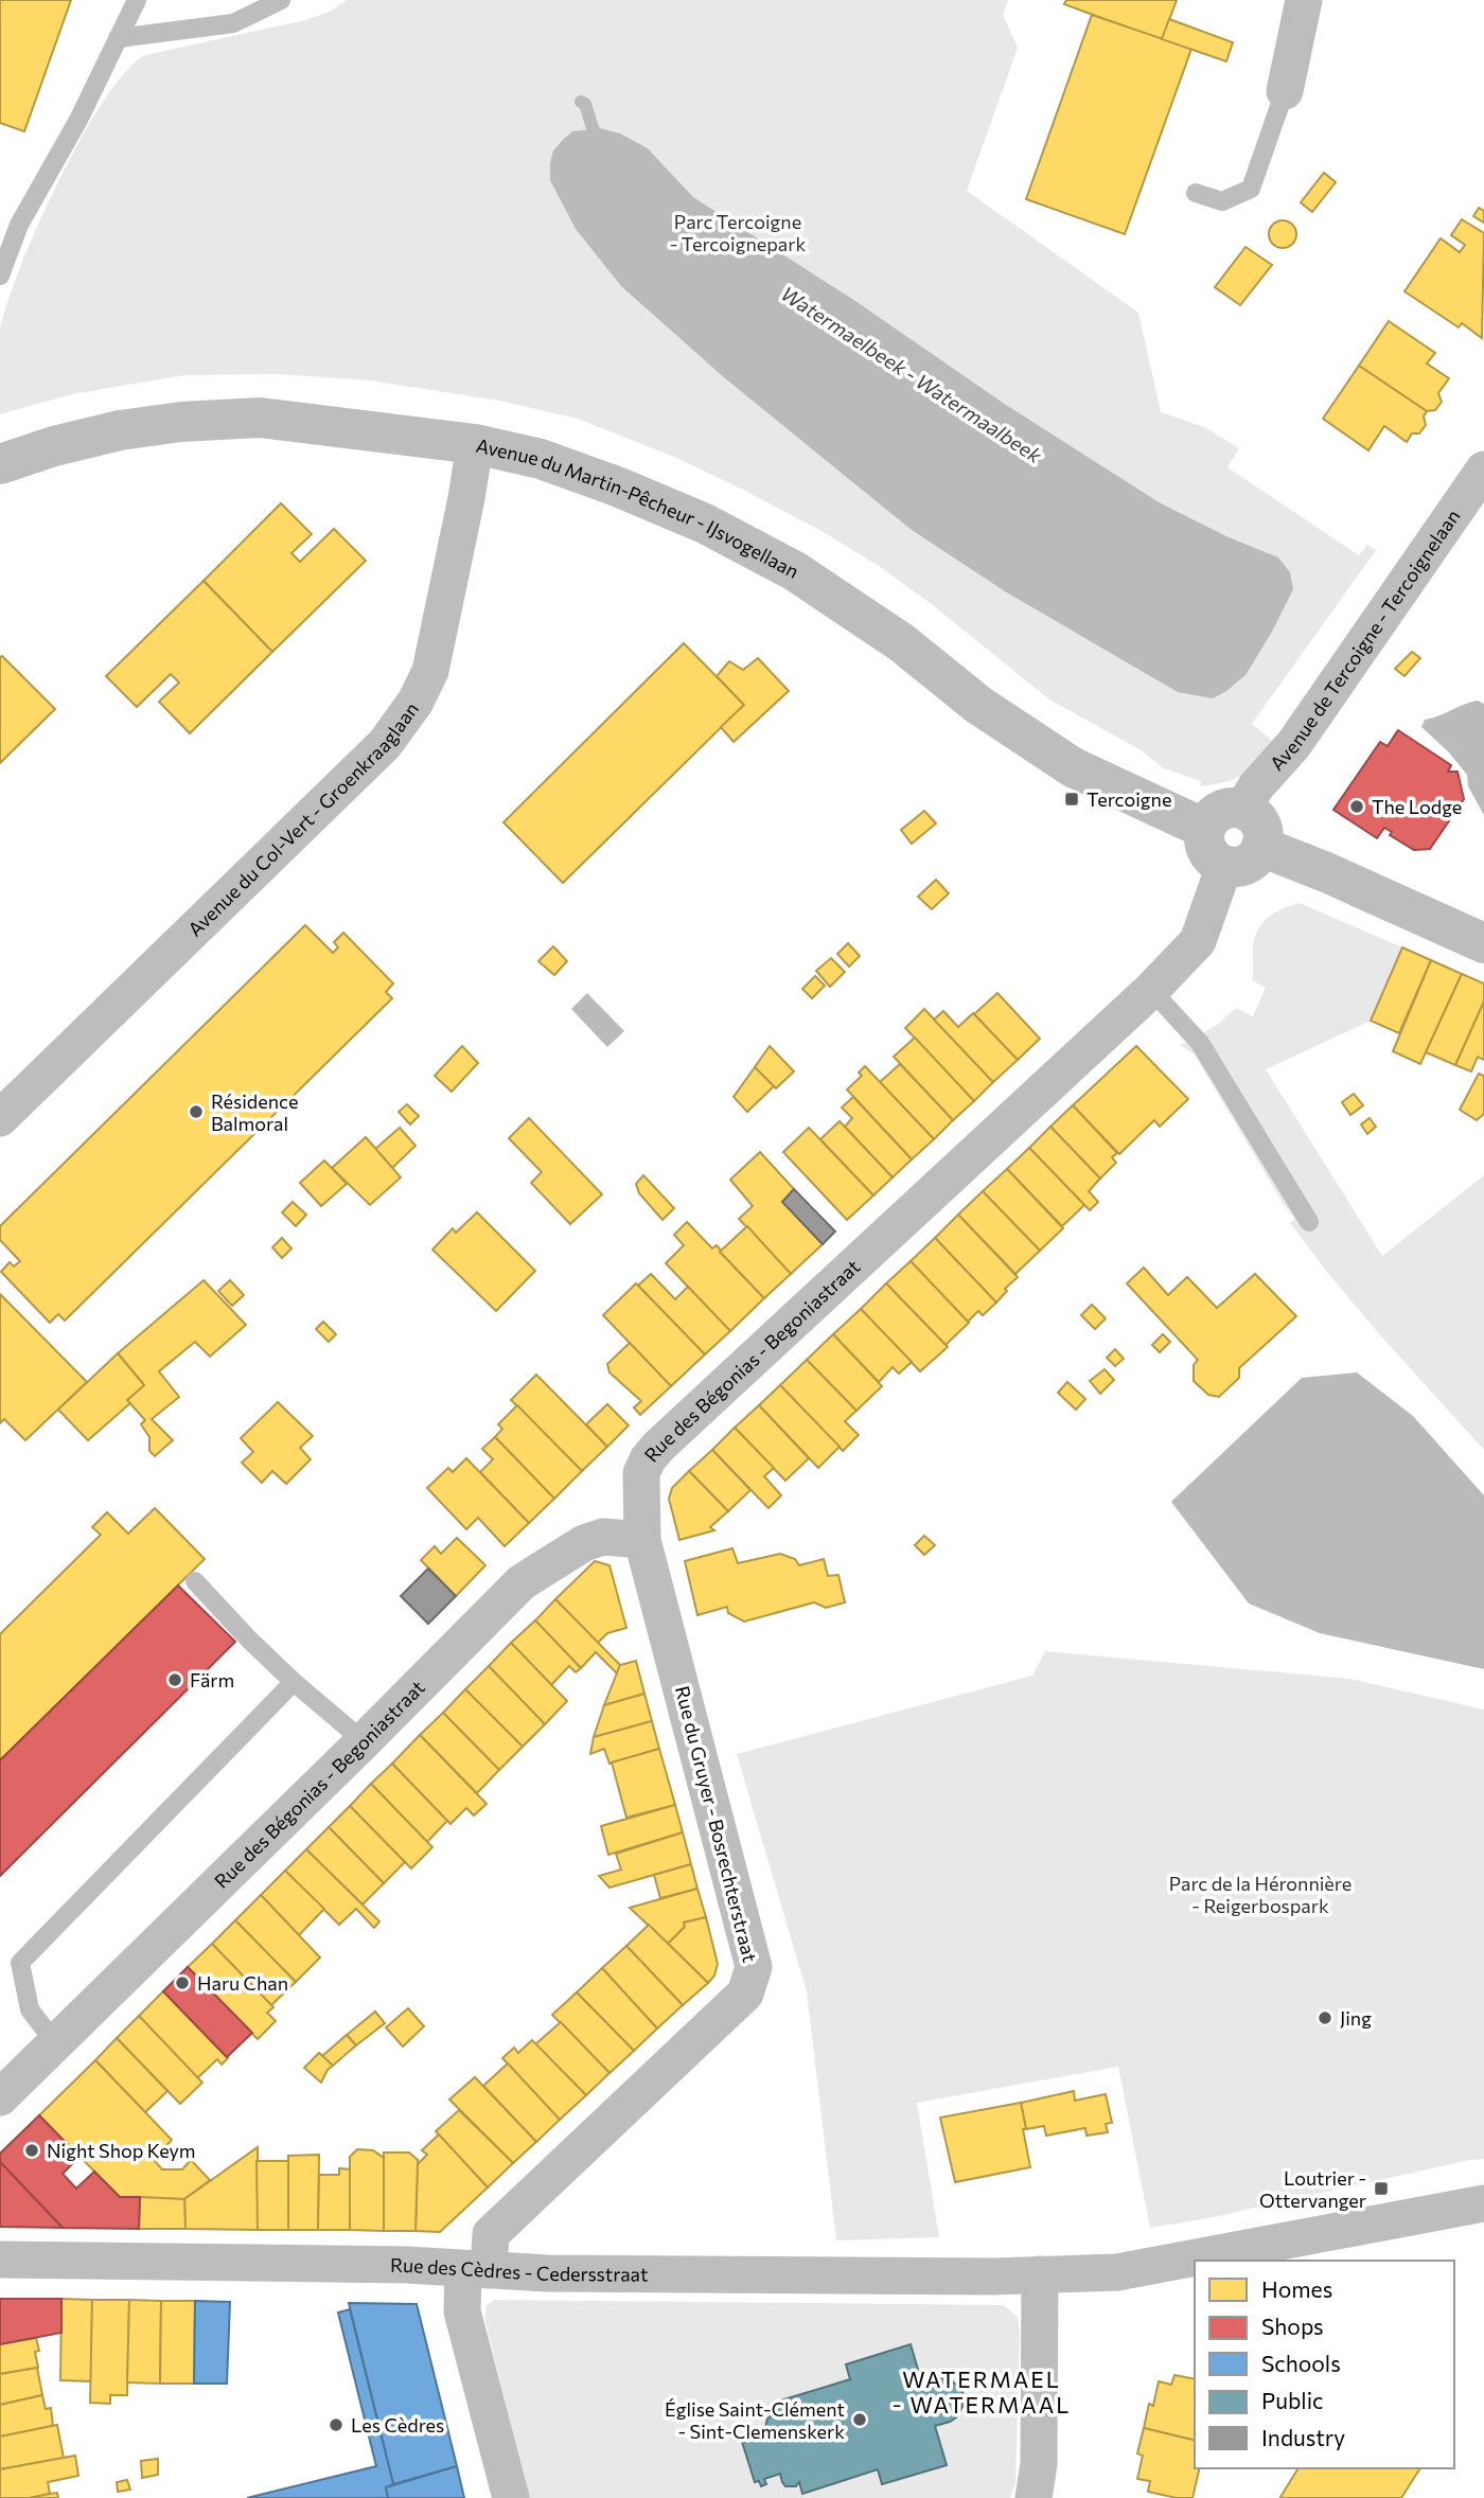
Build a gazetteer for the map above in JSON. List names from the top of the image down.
{
  "streets": {
    "street": [
      "Avenue du Martin-Pêcheur - IJsvogellaan",
      "Avenue de Tercoigne - Tercoignelaan",
      "Avenue du Col-Vert - Groenkraaglaan",
      "Rue des Bégonias - Begoniastraat",
      "Rue du Gruyer - Bosrechterstraat",
      "Rue des Cèdres - Cedersstraat"
    ]
  },
  "crossings": [
    ["Avenue du Martin-Pêcheur - IJsvogellaan", "Avenue de Tercoigne - Tercoignelaan"],
    ["Avenue du Martin-Pêcheur - IJsvogellaan", "Avenue du Col-Vert - Groenkraaglaan"],
    ["Avenue du Martin-Pêcheur - IJsvogellaan", "Rue des Bégonias - Begoniastraat"],
    ["Avenue de Tercoigne - Tercoignelaan", "Rue des Bégonias - Begoniastraat"],
    ["Rue des Bégonias - Begoniastraat", "Rue du Gruyer - Bosrechterstraat"],
    ["Rue du Gruyer - Bosrechterstraat", "Rue des Cèdres - Cedersstraat"]
  ],
  "districts": ["WATERMAEL - WATERMAAL"],
  "water": ["Watermaelbeek - Watermaalbeek"],
  "parks": ["Parc Tercoigne - Tercoignepark", "Parc de la Héronnière - Reigerbospark"],
  "places": {
    "transit": ["Tercoigne", "Loutrier - Ottervanger"],
    "other": [
      "The Lodge",
      "Résidence Balmoral",
      "Färm",
      "Haru Chan",
      "Jing",
      "Night Shop Keym",
      "Église Saint-Clément - Sint-Clemenskerk",
      "Les Cèdres"
    ]
  },
  "legend": [
    "Homes",
    "Shops",
    "Schools",
    "Public",
    "Industry"
  ]
}
